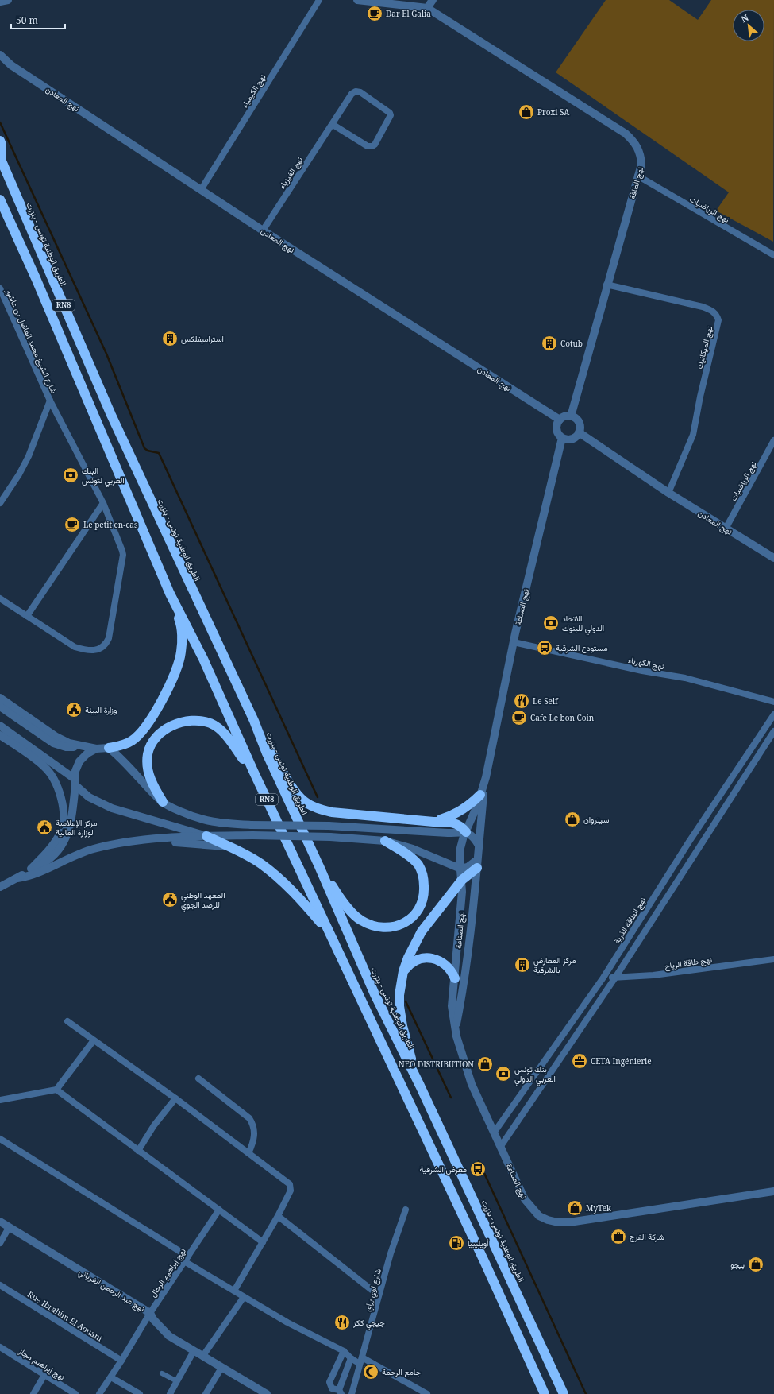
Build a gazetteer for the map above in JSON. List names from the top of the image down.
{
  "streets": {
    "highway": ["الطريق الوطنية تونس - بنزرت", "RN8"],
    "street": [
      "نهج الكيمياء",
      "نهج المعادن",
      "نهج الفيزياء",
      "نهج الطاقة",
      "نهج الرياضيات",
      "شارع الشيخ محمد الفاضل بن عاشور",
      "نهج الميكانيك",
      "نهج الصناعة",
      "نهج الكهرباء",
      "نهج الطاقة الذرية",
      "نهج طاقة الرياح",
      "نهج إبراهيم الرحال",
      "نهج عبد الرحمن الغرياني",
      "شارع لوي براي",
      "Rue Ibrahim El Aouani",
      "نهج إبراهيم مجاز"
    ]
  },
  "crossings": [
    ["نهج الكيمياء", "نهج المعادن"],
    ["نهج المعادن", "نهج الفيزياء"],
    ["نهج المعادن", "نهج الطاقة"],
    ["نهج المعادن", "نهج الرياضيات"],
    ["نهج المعادن", "نهج الميكانيك"],
    ["نهج المعادن", "نهج الصناعة"],
    ["نهج الطاقة", "نهج الرياضيات"],
    ["نهج الطاقة", "نهج الميكانيك"],
    ["نهج الطاقة", "نهج الصناعة"],
    ["نهج الصناعة", "نهج الكهرباء"],
    ["نهج الصناعة", "نهج الطاقة الذرية"],
    ["نهج الطاقة الذرية", "نهج طاقة الرياح"],
    ["نهج إبراهيم الرحال", "نهج عبد الرحمن الغرياني"],
    ["نهج إبراهيم الرحال", "Rue Ibrahim El Aouani"]
  ],
  "places": {
    "cafe": ["Dar El Galia", "Le petit en-cas", "Cafe Le bon Coin"],
    "shop": [
      "Proxi SA",
      "سيتروان",
      "NEO DISTRIBUTION",
      "MyTek",
      "بيجو"
    ],
    "building": ["استراميفلكس", "Cotub", "مركز المعارض بالشرقية"],
    "bank": ["البنك العربي لتونس", "الاتحاد الدولي للبنوك", "بنك تونس العربي الدولي"],
    "bus stop": ["مستودع الشرقية", "معرض الشرقية"],
    "restaurant": ["Le Self", "جيجي ككز"],
    "public building": ["وزارة البيئة", "مركز الإعلامية لوزارة المالية", "المعهد الوطني للرصد الجوي"],
    "office": ["CETA Ingénierie", "شركة الفرج"],
    "fuel station": ["أويليبيا"],
    "mosque": ["جامع الرحمة"]
  },
  "scale_bar": "50 m",
  "north": "top left"
}
